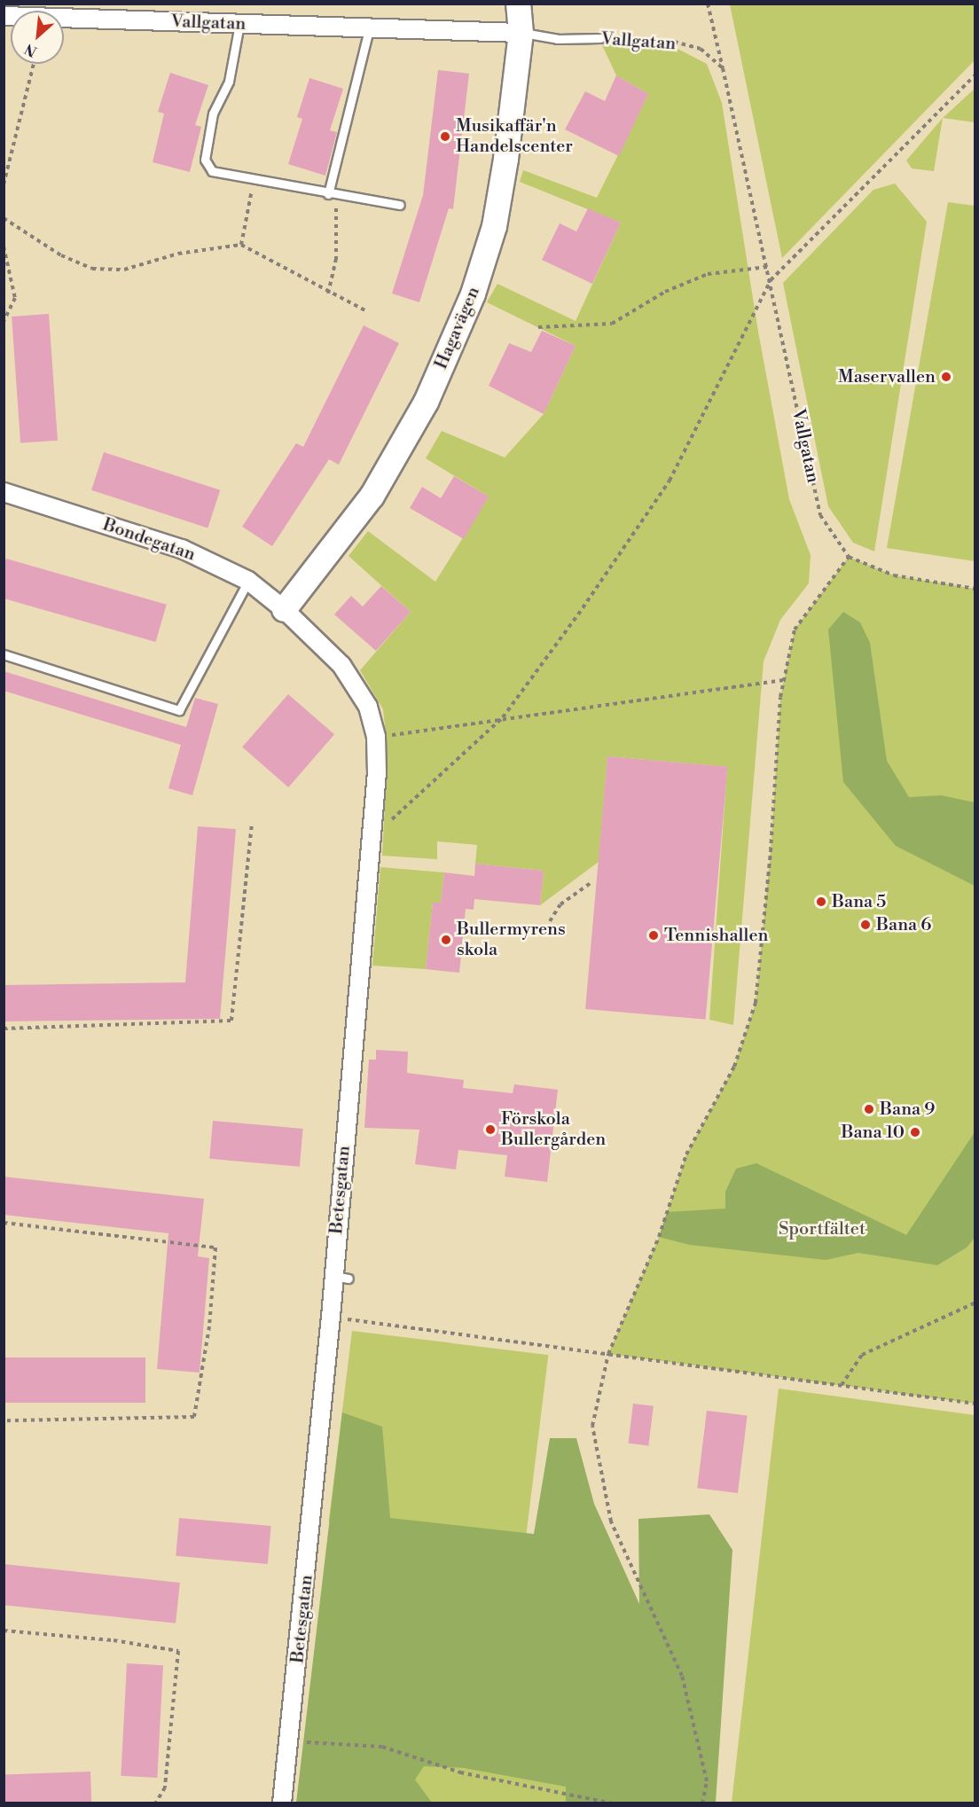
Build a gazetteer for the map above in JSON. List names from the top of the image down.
{
  "streets": {
    "street": [
      "Vallgatan",
      "Hagavägen",
      "Bondegatan",
      "Betesgatan"
    ]
  },
  "crossings": [
    ["Vallgatan", "Hagavägen"],
    ["Hagavägen", "Bondegatan"],
    ["Hagavägen", "Betesgatan"],
    ["Bondegatan", "Betesgatan"]
  ],
  "parks": ["Sportfältet"],
  "places": [
    "Musikaffär'n Handelscenter",
    "Maservallen",
    "Bana 5",
    "Bana 6",
    "Tennishallen",
    "Bullermyrens skola",
    "Bana 9",
    "Förskola Bullergården",
    "Bana 10"
  ],
  "north": "bottom left"
}
